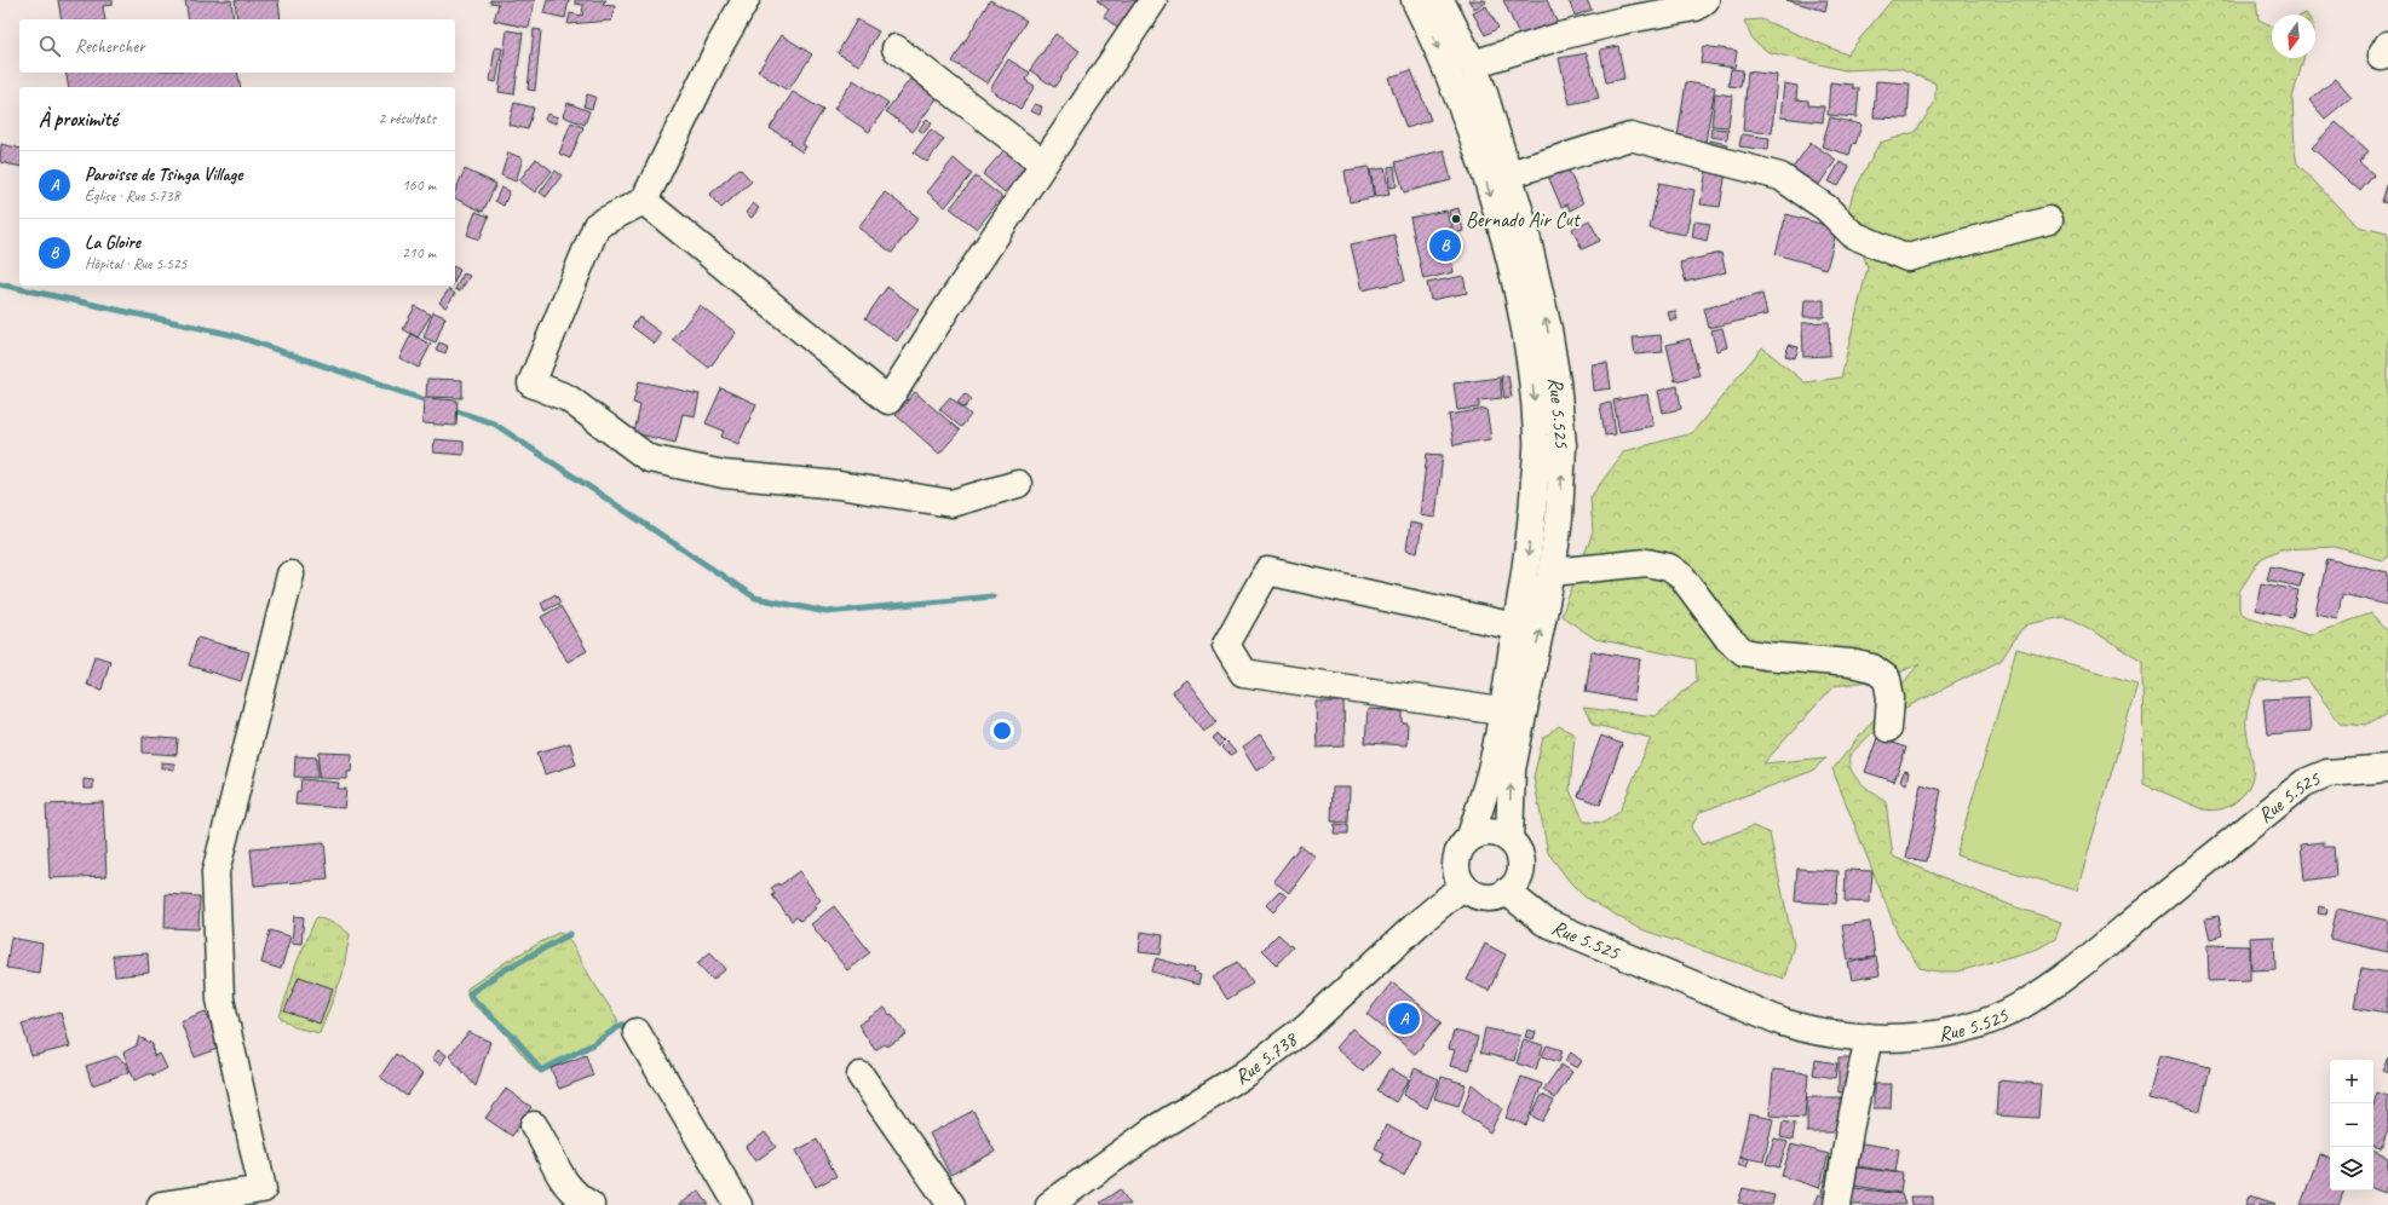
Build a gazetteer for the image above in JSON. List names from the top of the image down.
{
  "streets": {
    "street": ["Rue 5.525", "Rue 5.738"]
  },
  "crossings": [
    ["Rue 5.525", "Rue 5.738"]
  ],
  "places": ["Bernado Air Cut"],
  "north": "bottom",
  "page": {
    "search": "Rechercher",
    "heading": ["À proximité", "2 résultats"],
    "list": [
      {
        "mark": "A",
        "name": "Paroisse de Tsinga Village",
        "note": "Église · Rue 5.738",
        "value": "160 m"
      },
      {
        "mark": "B",
        "name": "La Gloire",
        "note": "Hôpital · Rue 5.525",
        "value": "210 m"
      }
    ],
    "pins": ["B", "A"],
    "map_buttons": ["+", "−"]
  }
}
